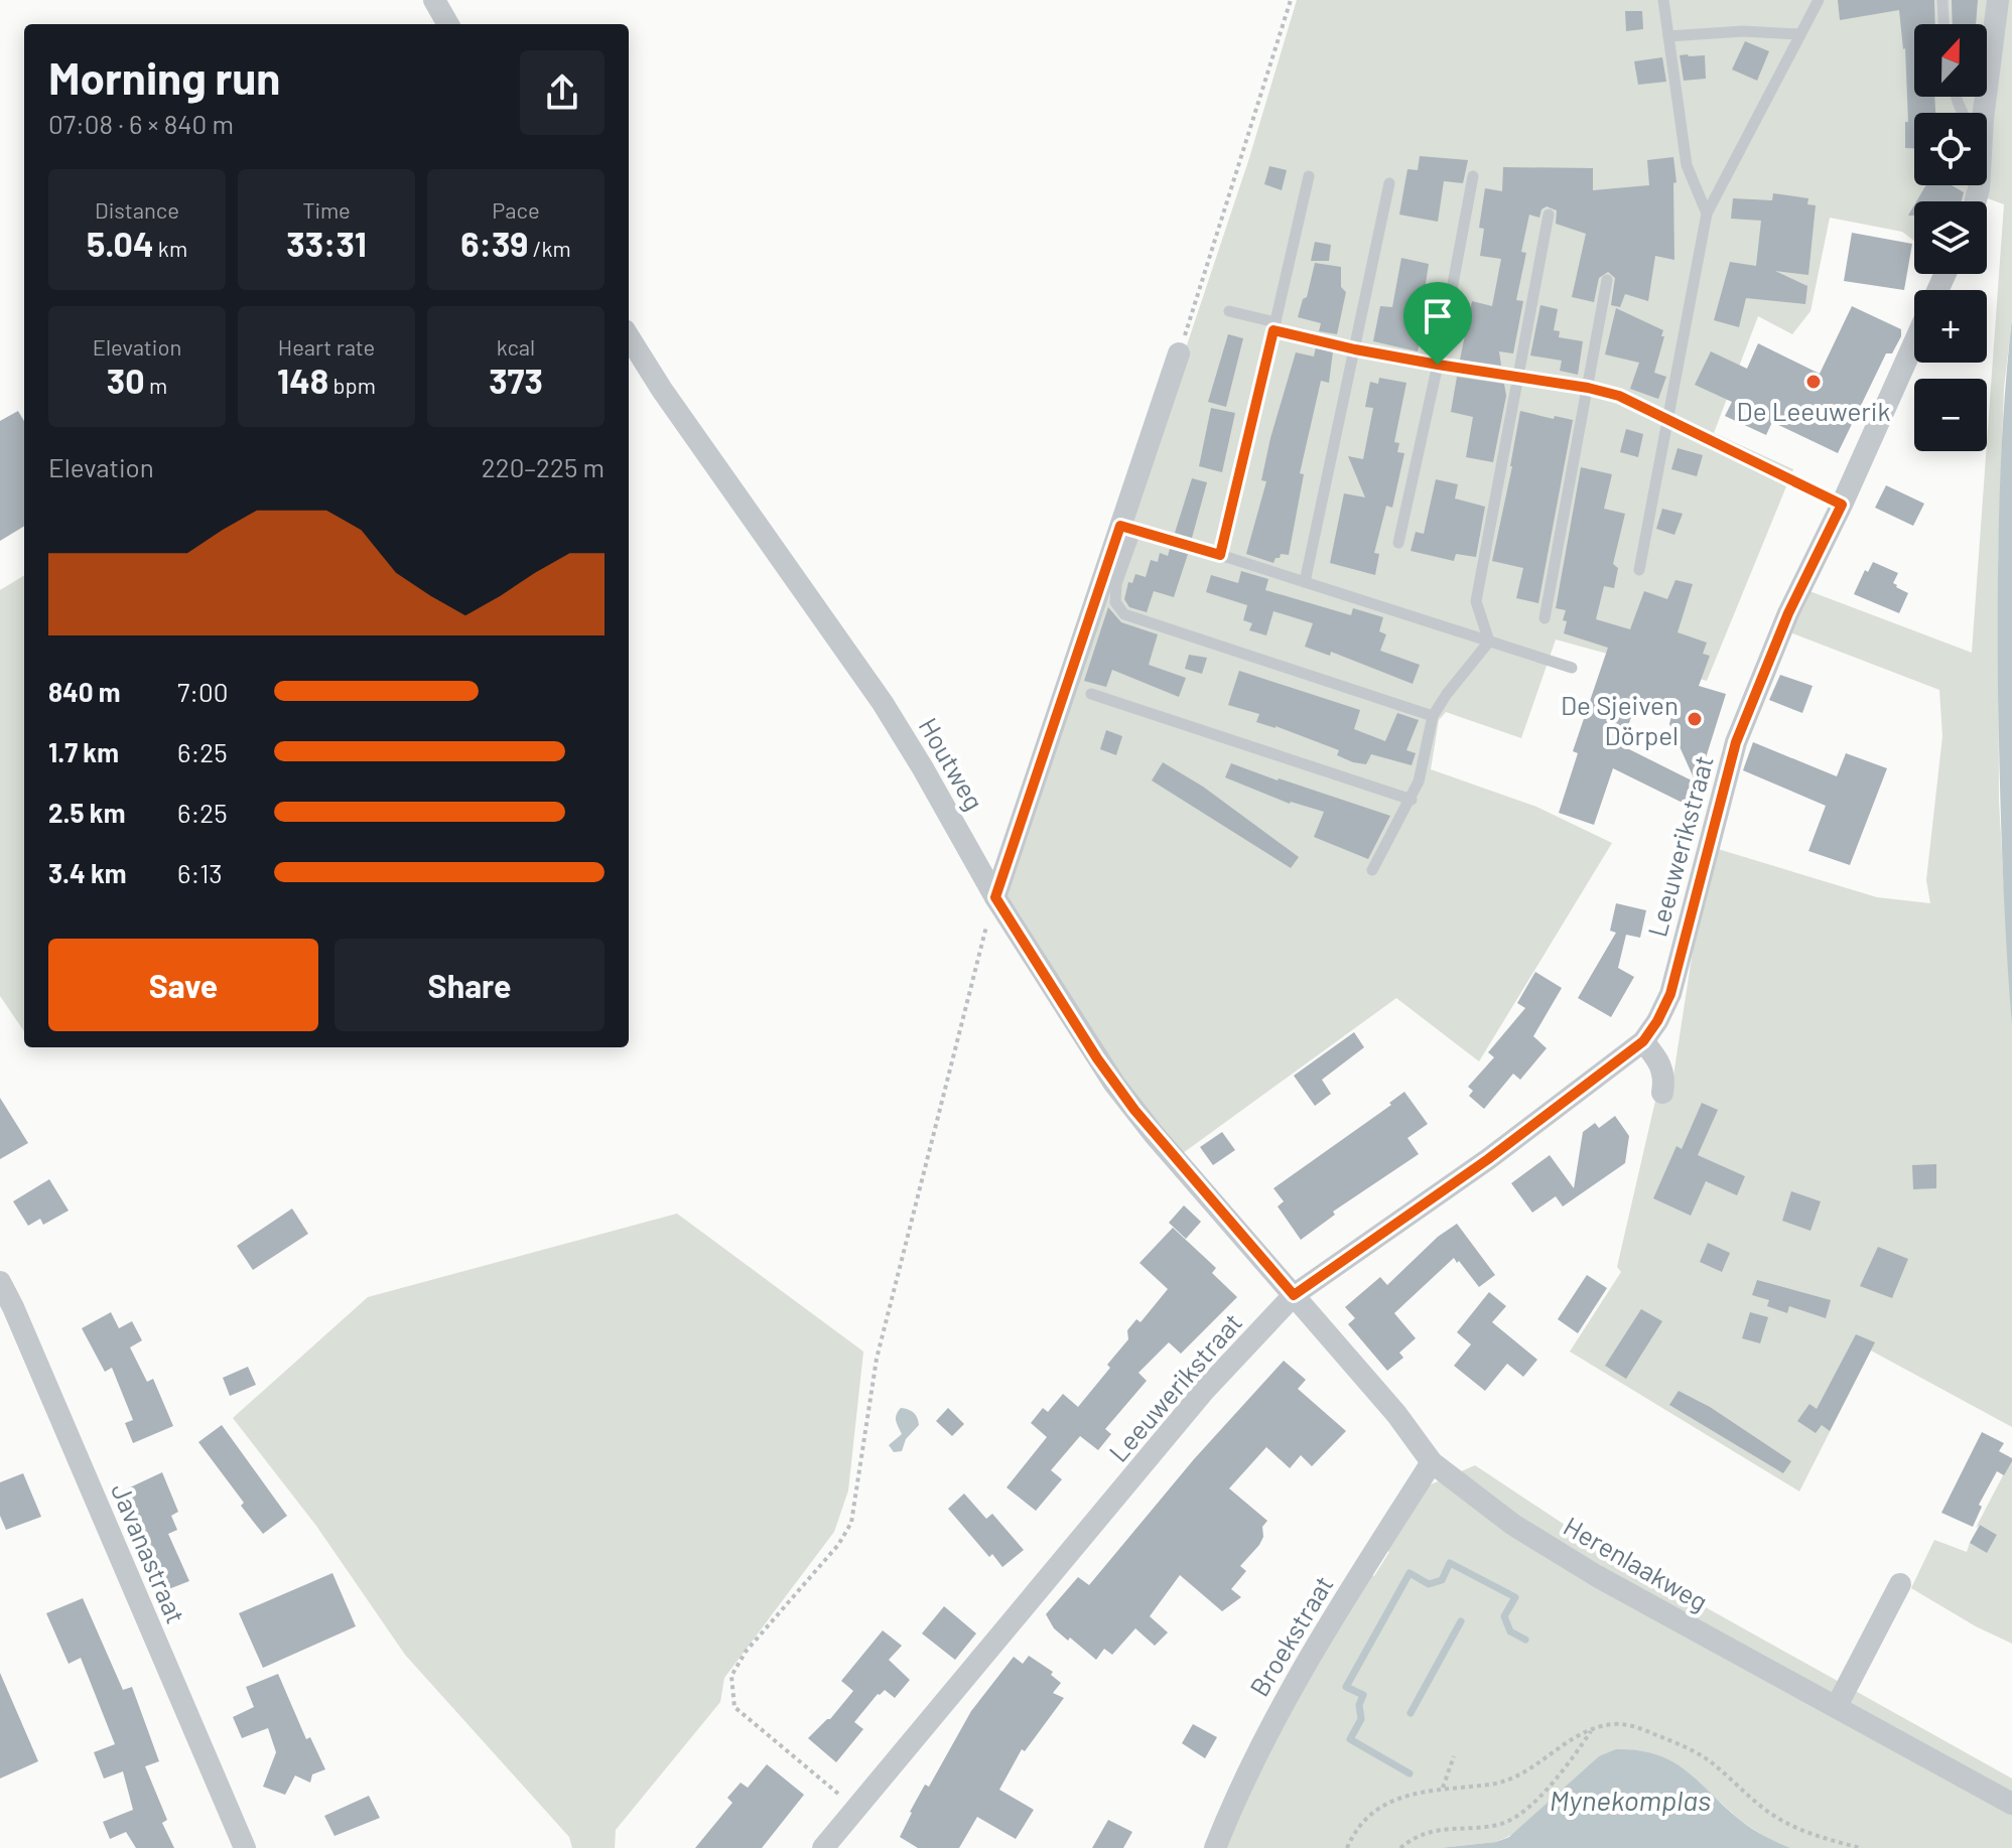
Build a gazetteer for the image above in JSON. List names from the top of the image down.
{
  "streets": {
    "street": [
      "Houtweg",
      "Leeuwerikstraat",
      "Javanastraat",
      "Herenlaakweg",
      "Broekstraat"
    ]
  },
  "crossings": [
    ["Houtweg", "Leeuwerikstraat"],
    ["Houtweg", "Herenlaakweg"],
    ["Leeuwerikstraat", "Herenlaakweg"],
    ["Herenlaakweg", "Broekstraat"]
  ],
  "water": ["Mynekomplas"],
  "places": ["De Leeuwerik", "De Sjeiven Dörpel"],
  "north": "top",
  "page": {
    "map_buttons": ["+", "−"],
    "heading": ["Morning run", "07:08 · 6 × 840 m"],
    "stats": [
      ["Distance", "5.04 km"],
      ["Time", "33:31"],
      ["Pace", "6:39 /km"],
      ["Elevation", "30 m"],
      ["Heart rate", "148 bpm"],
      ["kcal", "373"]
    ],
    "chart": ["Elevation", "220–225 m"],
    "list": [
      {
        "name": "840 m",
        "note": "7:00"
      },
      {
        "name": "1.7 km",
        "note": "6:25"
      },
      {
        "name": "2.5 km",
        "note": "6:25"
      },
      {
        "name": "3.4 km",
        "note": "6:13"
      }
    ],
    "buttons": ["Save", "Share"]
  }
}
